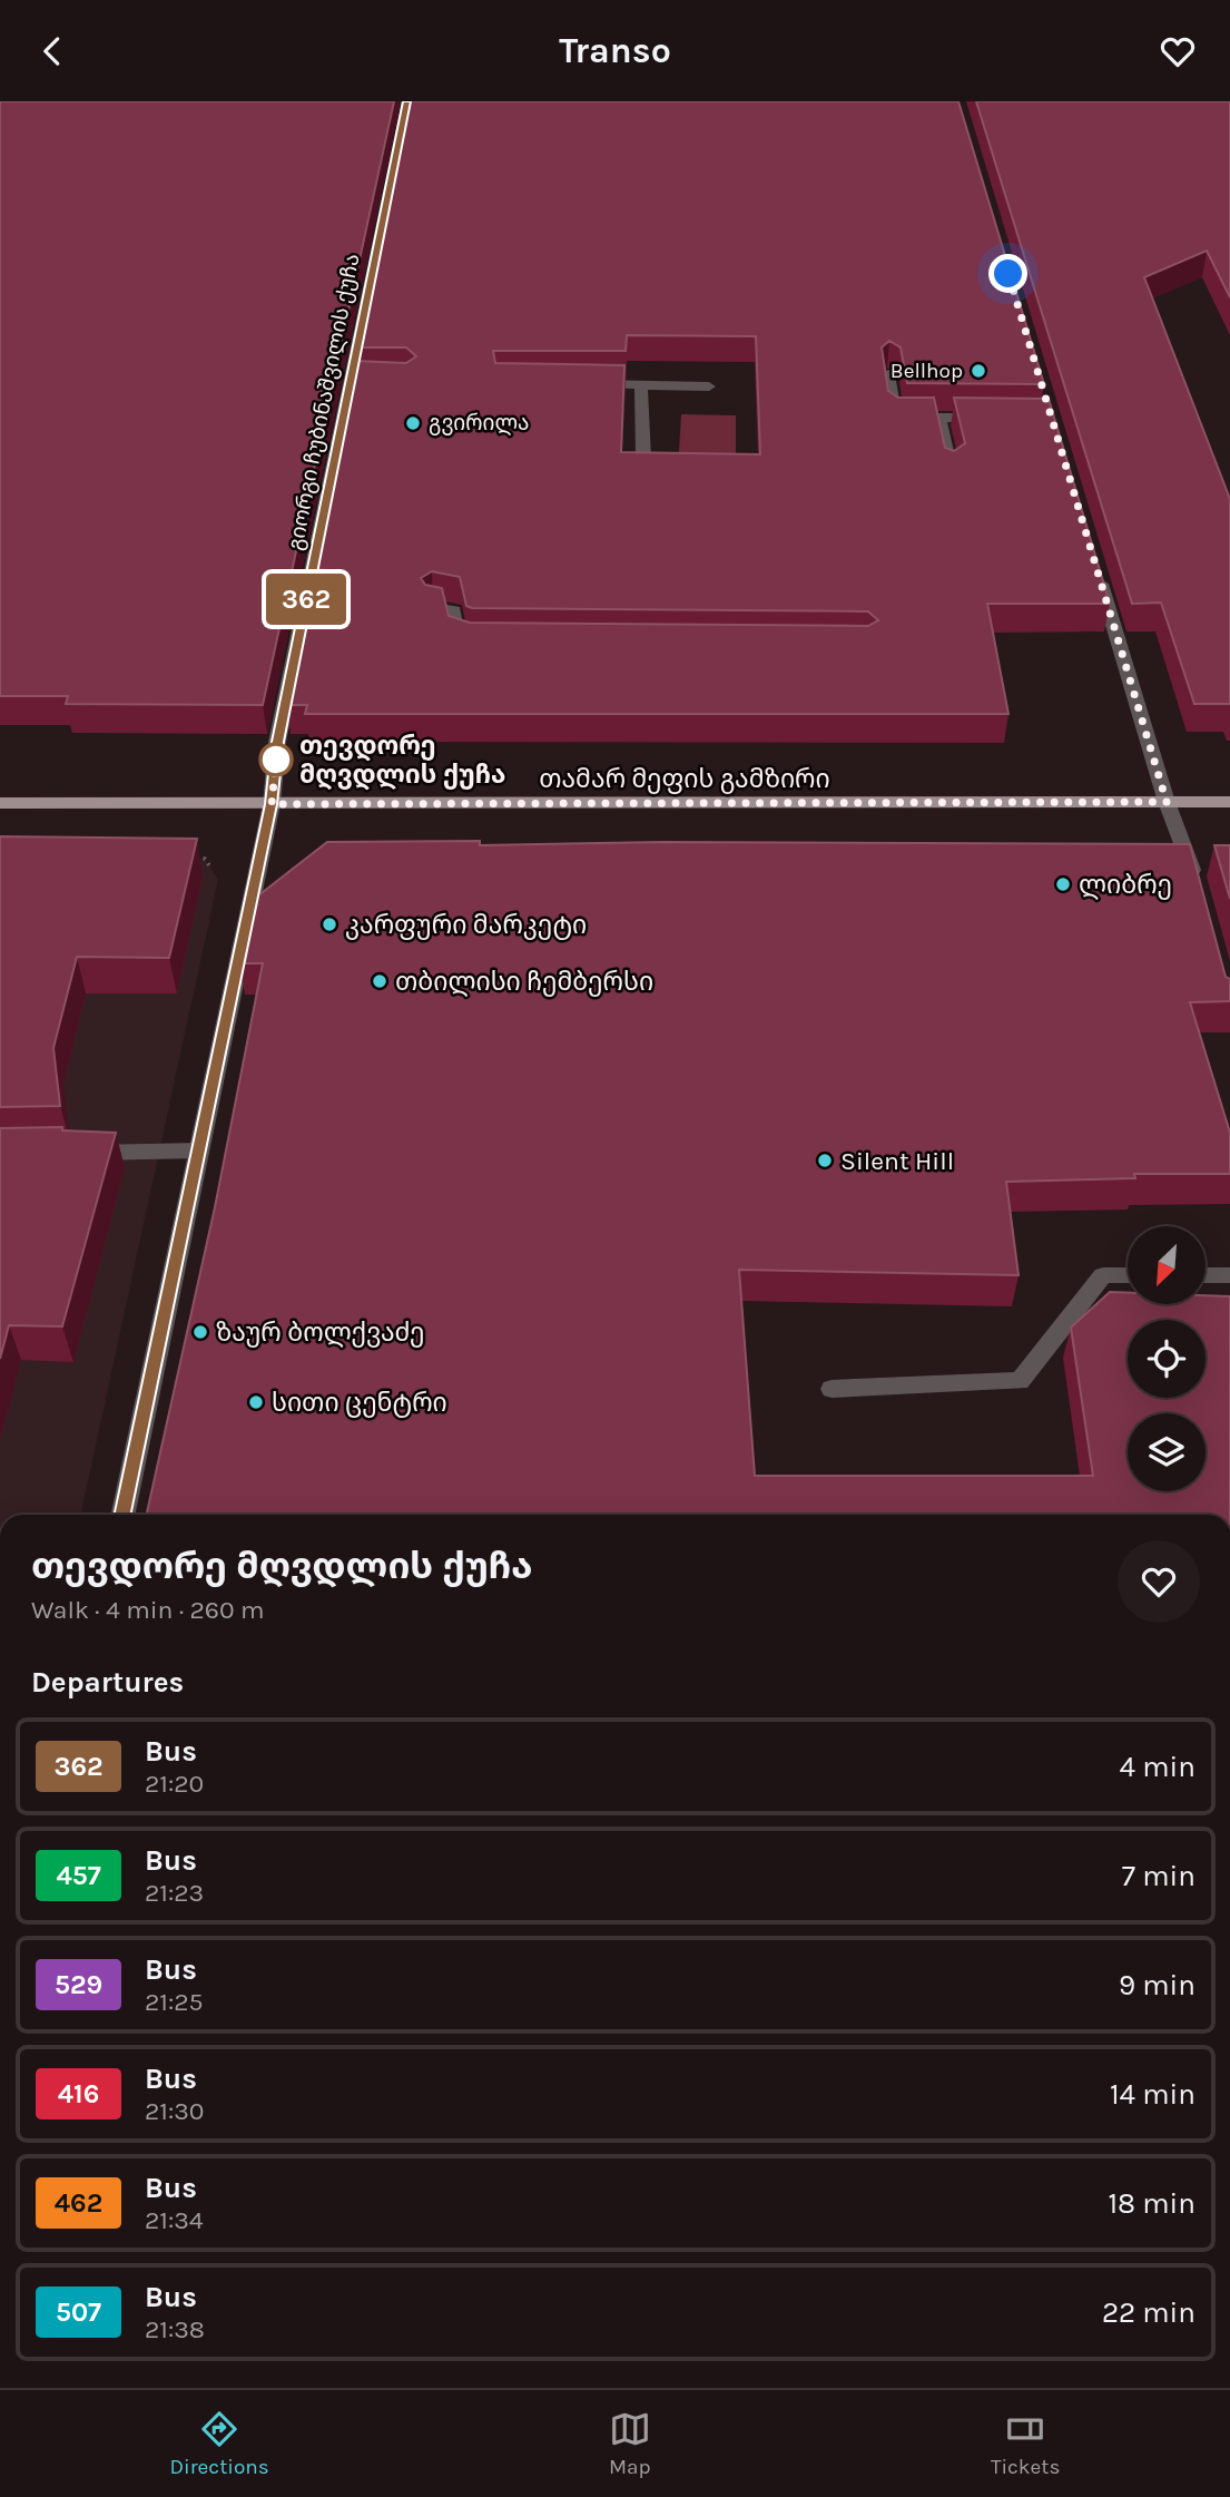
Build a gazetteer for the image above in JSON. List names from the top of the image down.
{
  "streets": {
    "main road": ["თამარ მეფის გამზირი"],
    "street": ["გიორგი ჩუბინაშვილის ქუჩა"]
  },
  "crossings": [
    ["გიორგი ჩუბინაშვილის ქუჩა", "თამარ მეფის გამზირი"]
  ],
  "places": [
    "Bellhop",
    "გვირილა",
    "თევდორე მღვდლის ქუჩა",
    "ლიბრე",
    "კარფური მარკეტი",
    "თბილისი ჩემბერსი",
    "Silent Hill",
    "ზაურ ბოლქვაძე",
    "სითი ცენტრი"
  ],
  "lines": ["bus line 362"],
  "north": "bottom left",
  "page": {
    "header": "Transo",
    "on_map": "362",
    "heading": [
      ["თევდორე მღვდლის ქუჩა", "Walk · 4 min · 260 m"],
      "Departures"
    ],
    "list": [
      {
        "mark": "362",
        "name": "Bus",
        "note": "21:20",
        "value": "4 min"
      },
      {
        "mark": "457",
        "name": "Bus",
        "note": "21:23",
        "value": "7 min"
      },
      {
        "mark": "529",
        "name": "Bus",
        "note": "21:25",
        "value": "9 min"
      },
      {
        "mark": "416",
        "name": "Bus",
        "note": "21:30",
        "value": "14 min"
      },
      {
        "mark": "462",
        "name": "Bus",
        "note": "21:34",
        "value": "18 min"
      },
      {
        "mark": "507",
        "name": "Bus",
        "note": "21:38",
        "value": "22 min"
      }
    ],
    "tabs": ["Directions", "Map", "Tickets"]
  }
}
